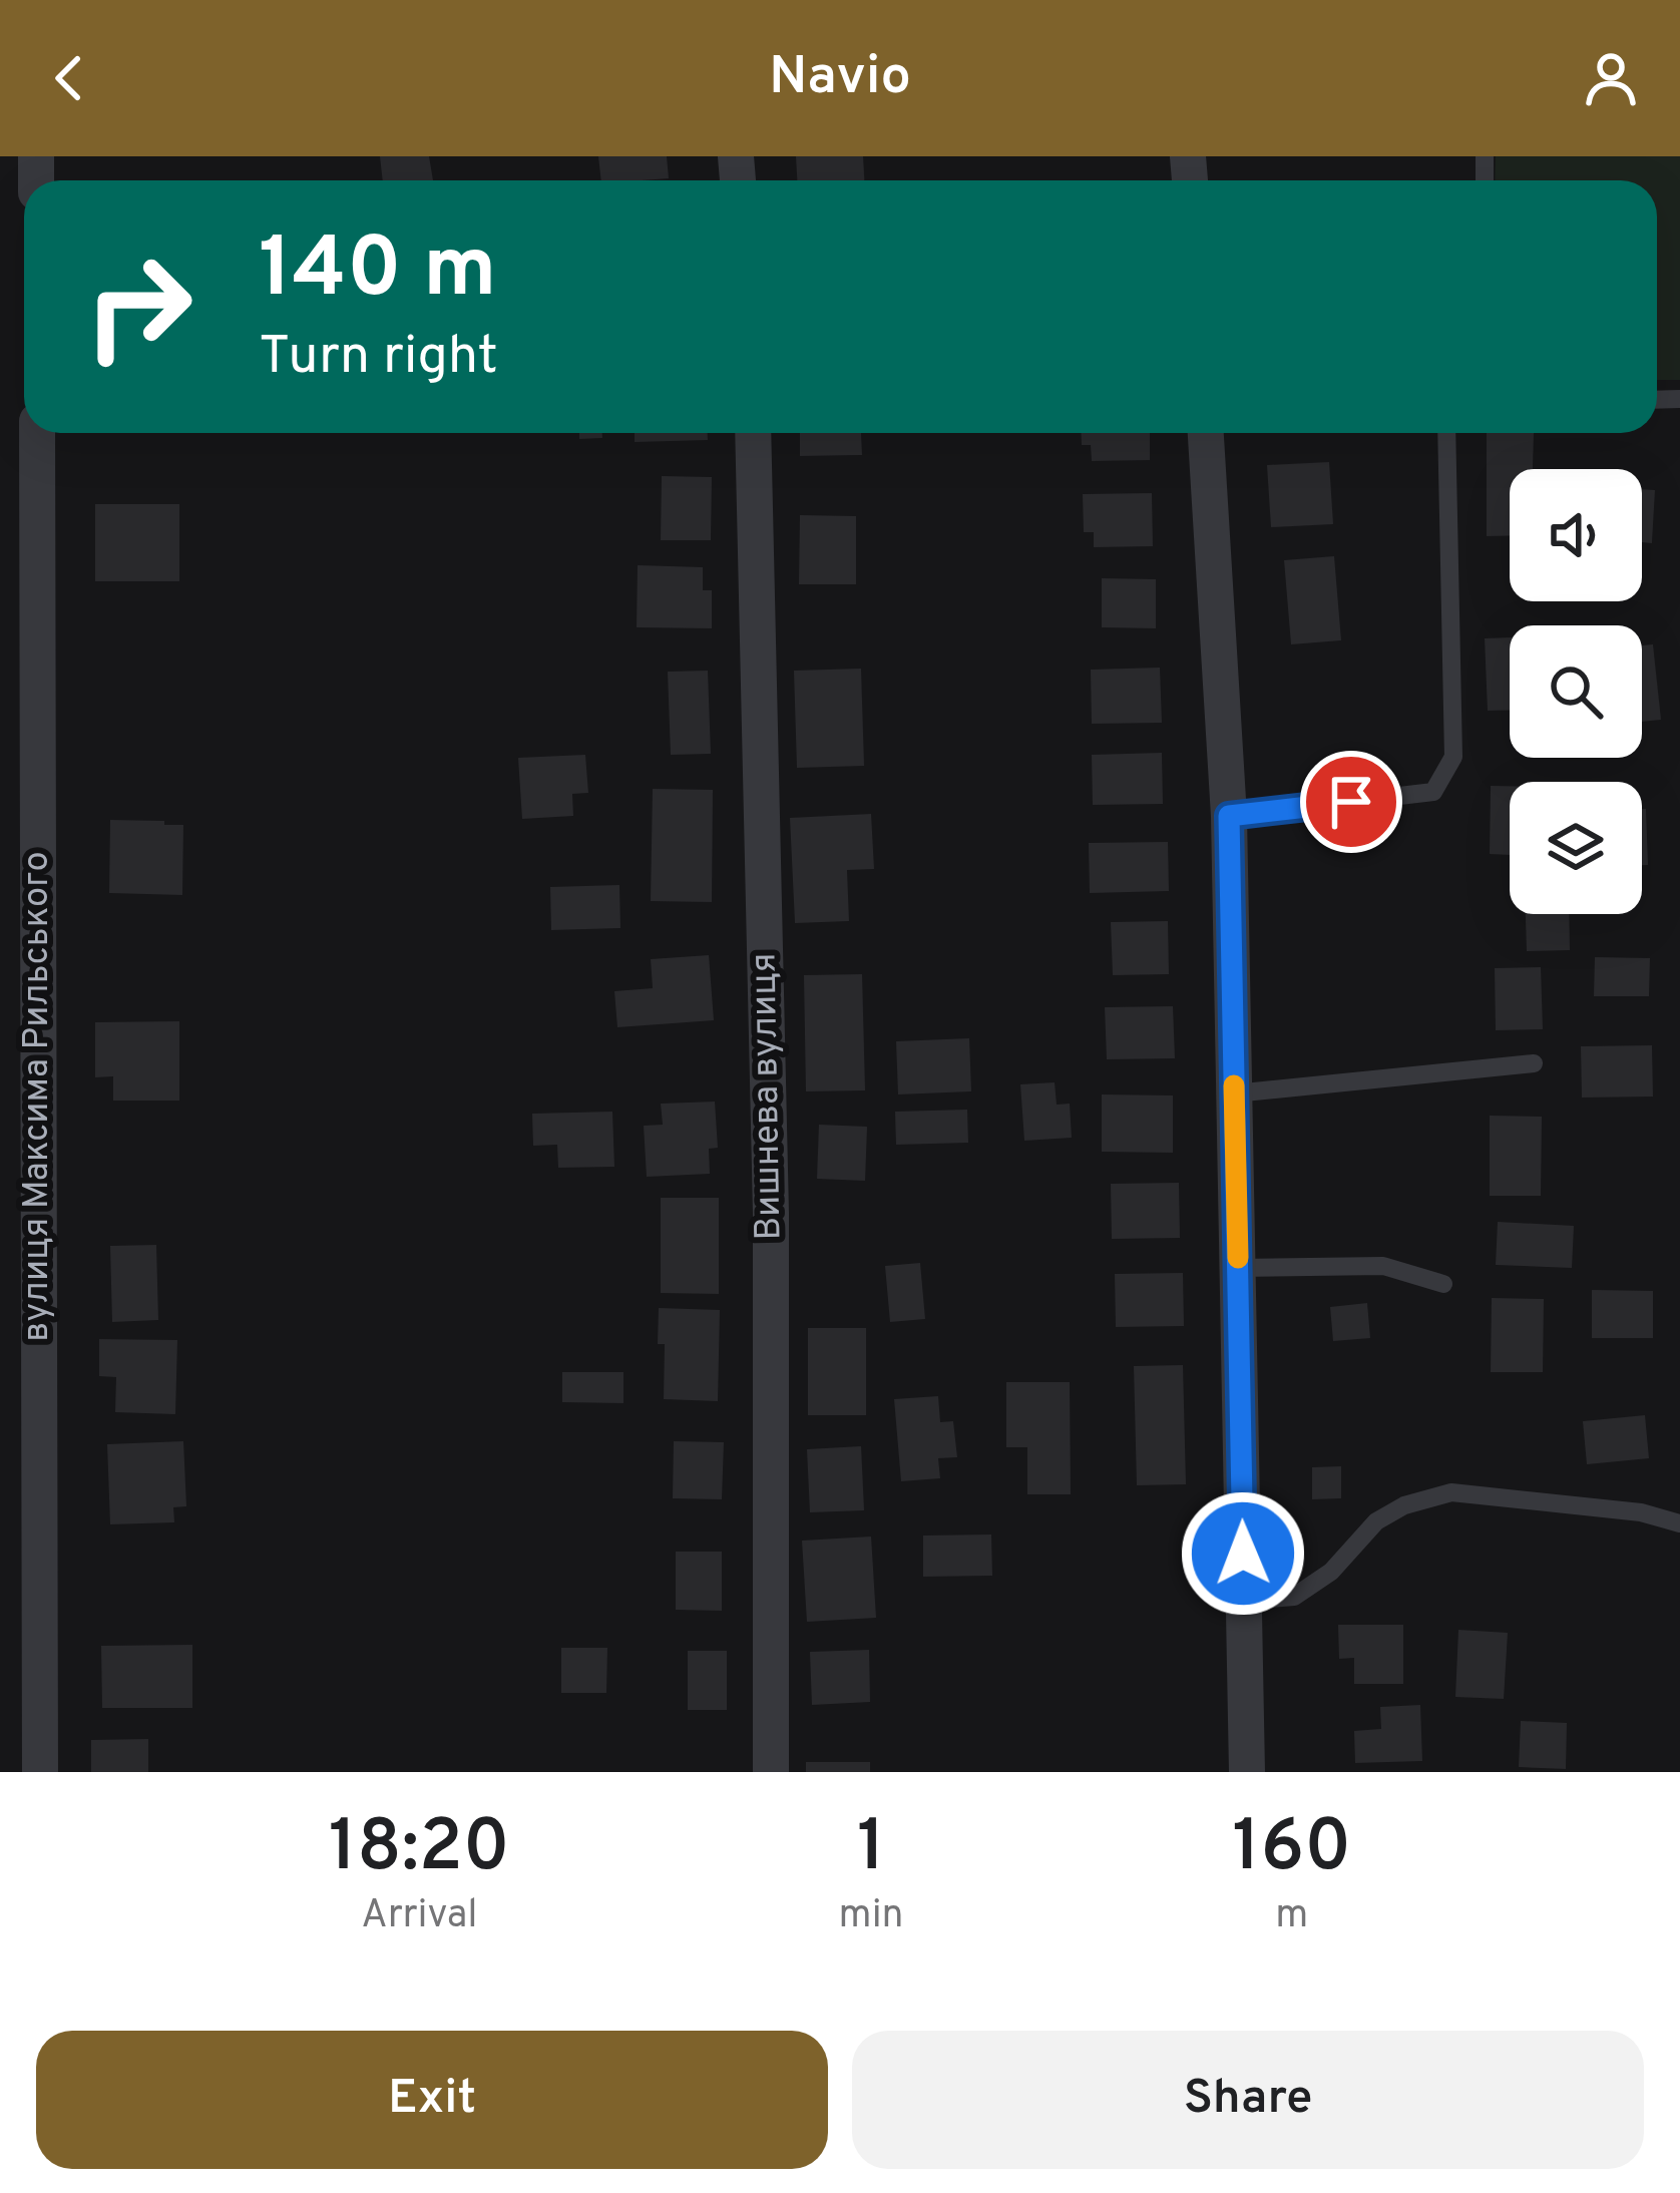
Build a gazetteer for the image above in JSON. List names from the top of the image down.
{
  "streets": {
    "street": ["вулиця Максима Рильського", "Вишнева вулиця"]
  },
  "page": {
    "header": "Navio",
    "turn": ["140 m", "Turn right"],
    "eta": [
      "18:20",
      "Arrival",
      "1",
      "min",
      "160",
      "m"
    ],
    "buttons": ["Exit", "Share"]
  }
}
